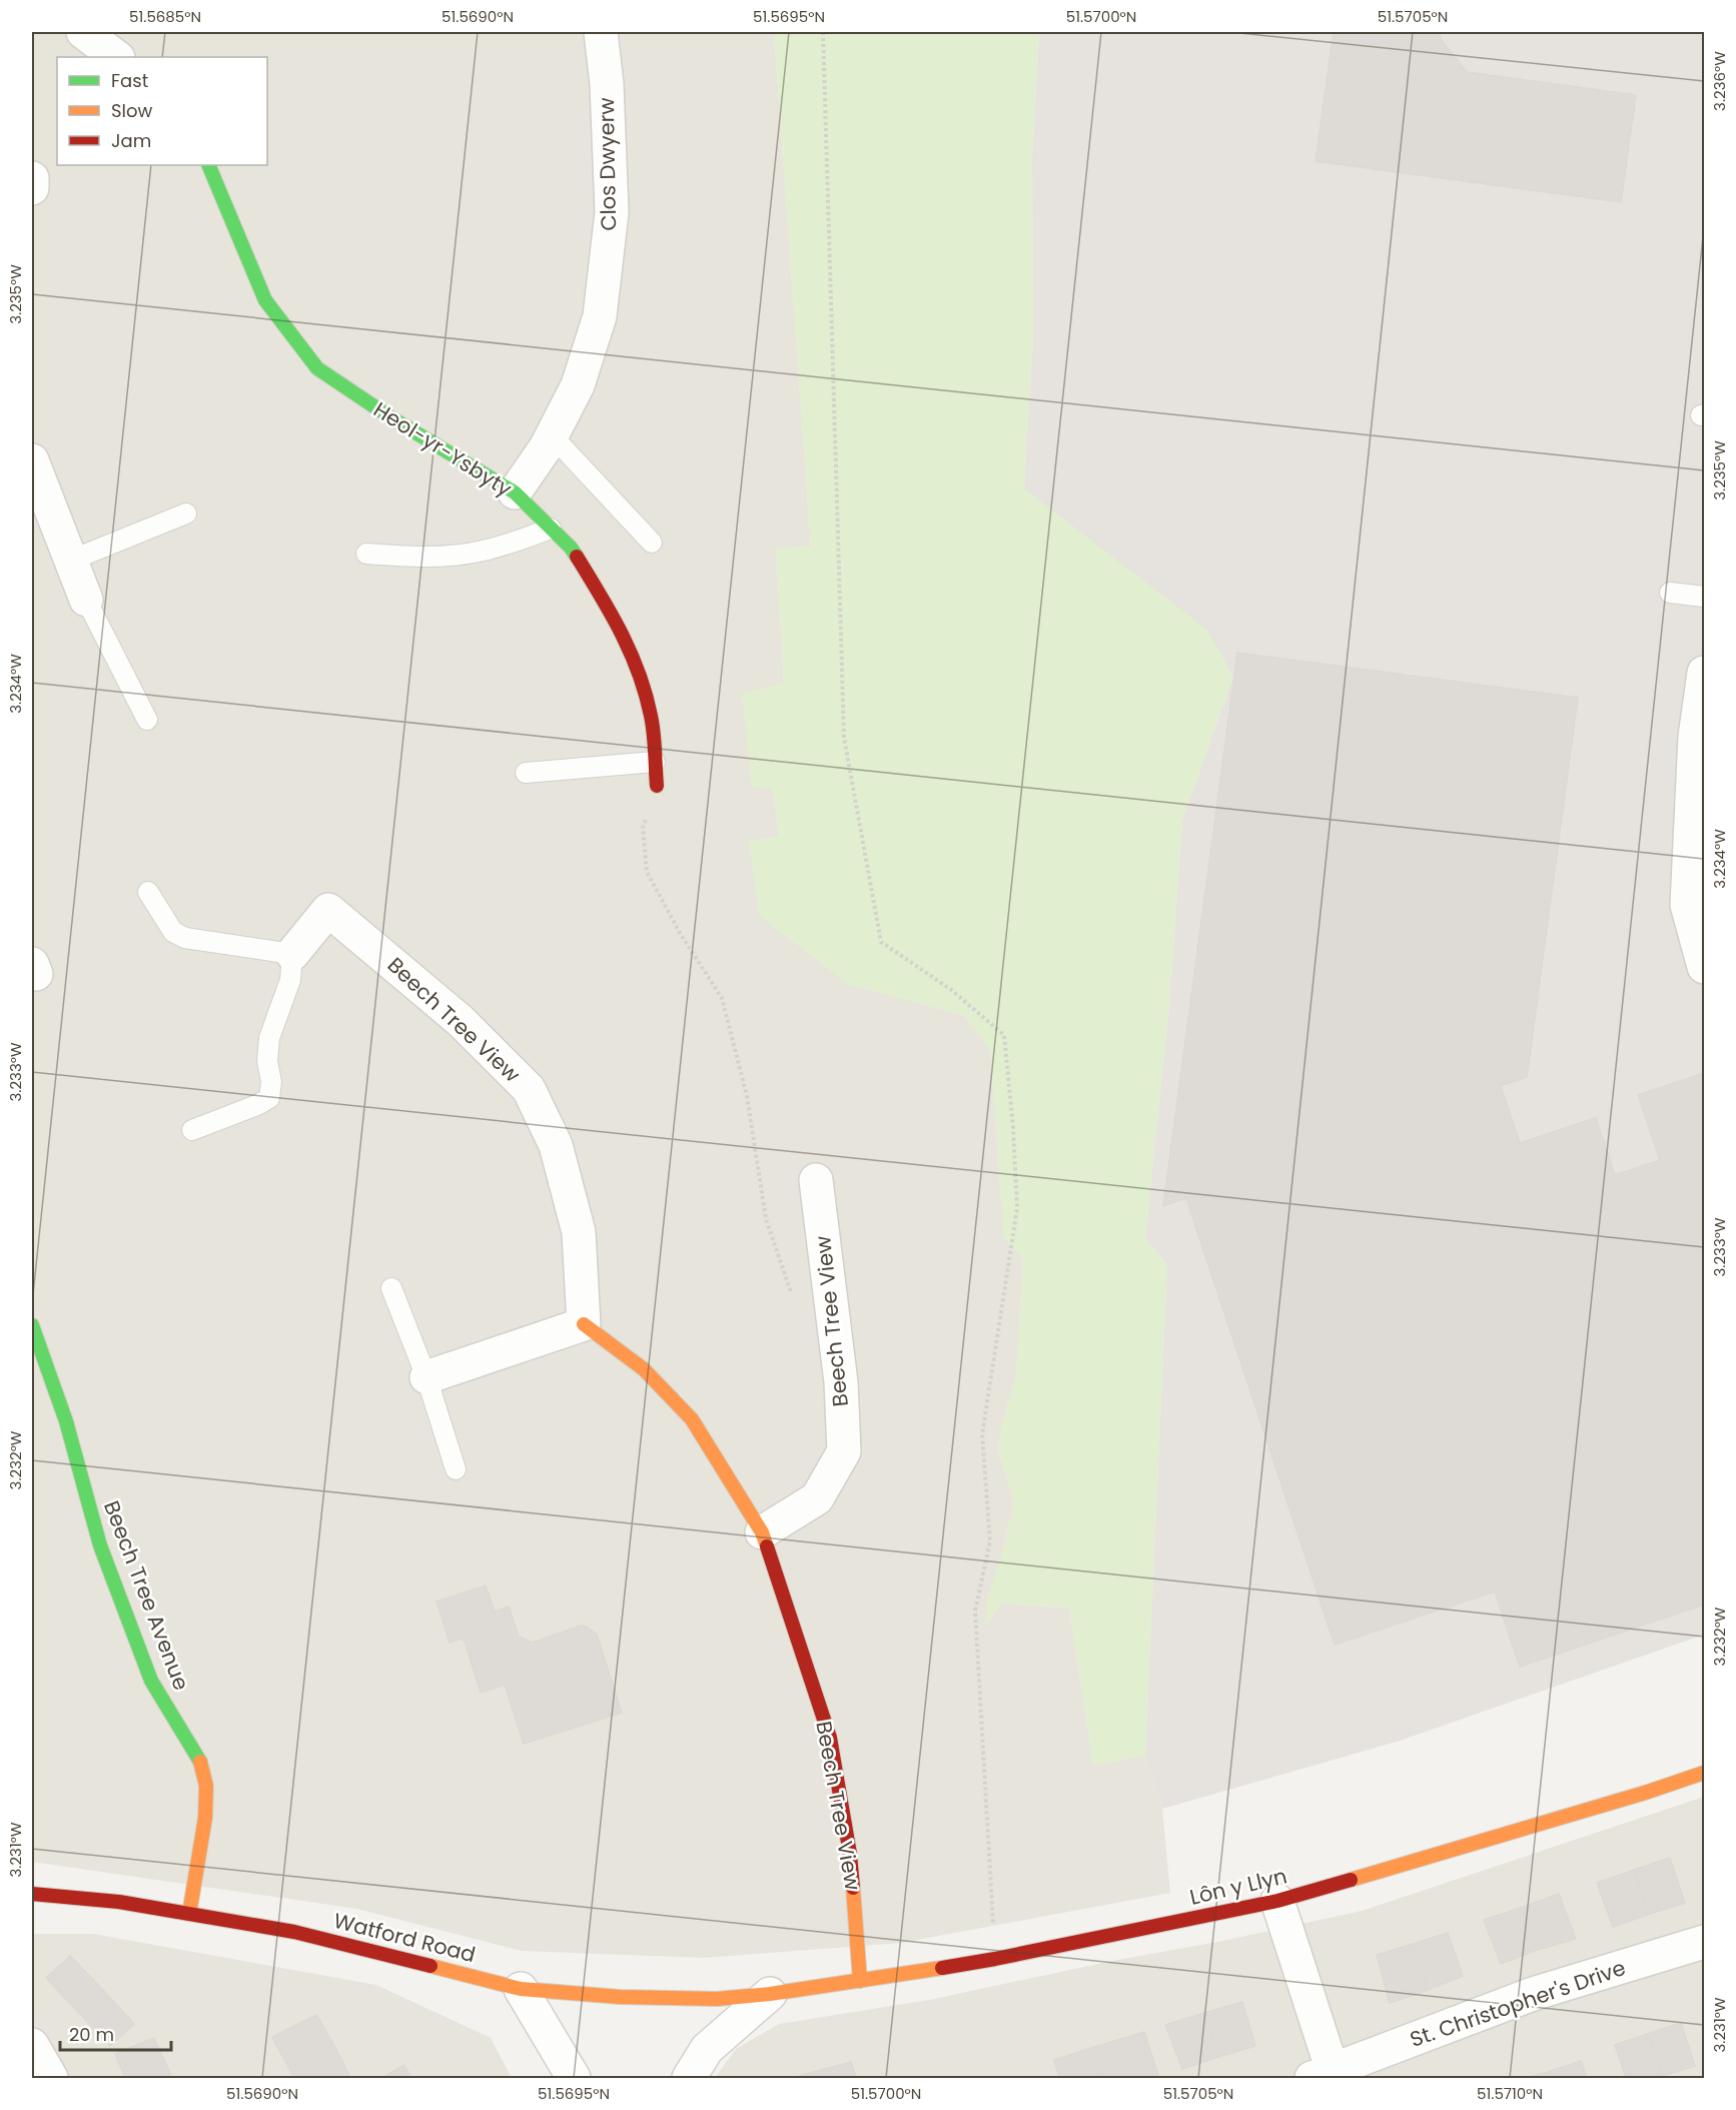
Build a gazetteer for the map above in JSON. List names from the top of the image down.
{
  "streets": {
    "street": [
      "Clos Dwyerw",
      "Heol-yr-Ysbyty",
      "Beech Tree View",
      "Beech Tree Avenue",
      "Lôn y Llyn",
      "Watford Road",
      "St. Christopher's Drive"
    ]
  },
  "crossings": [
    ["Clos Dwyerw", "Heol-yr-Ysbyty"],
    ["Beech Tree View", "Lôn y Llyn"],
    ["Beech Tree Avenue", "Watford Road"],
    ["Lôn y Llyn", "Watford Road"],
    ["Lôn y Llyn", "St. Christopher's Drive"]
  ],
  "legend": ["Fast", "Slow", "Jam"],
  "scale_bar": "20 m",
  "coordinates": [
    "51.5685°N",
    "51.5690°N",
    "51.5695°N",
    "51.5700°N",
    "51.5705°N",
    "3.236°W",
    "3.235°W",
    "3.234°W",
    "3.233°W",
    "3.232°W",
    "3.231°W",
    "51.5710°N"
  ]
}
